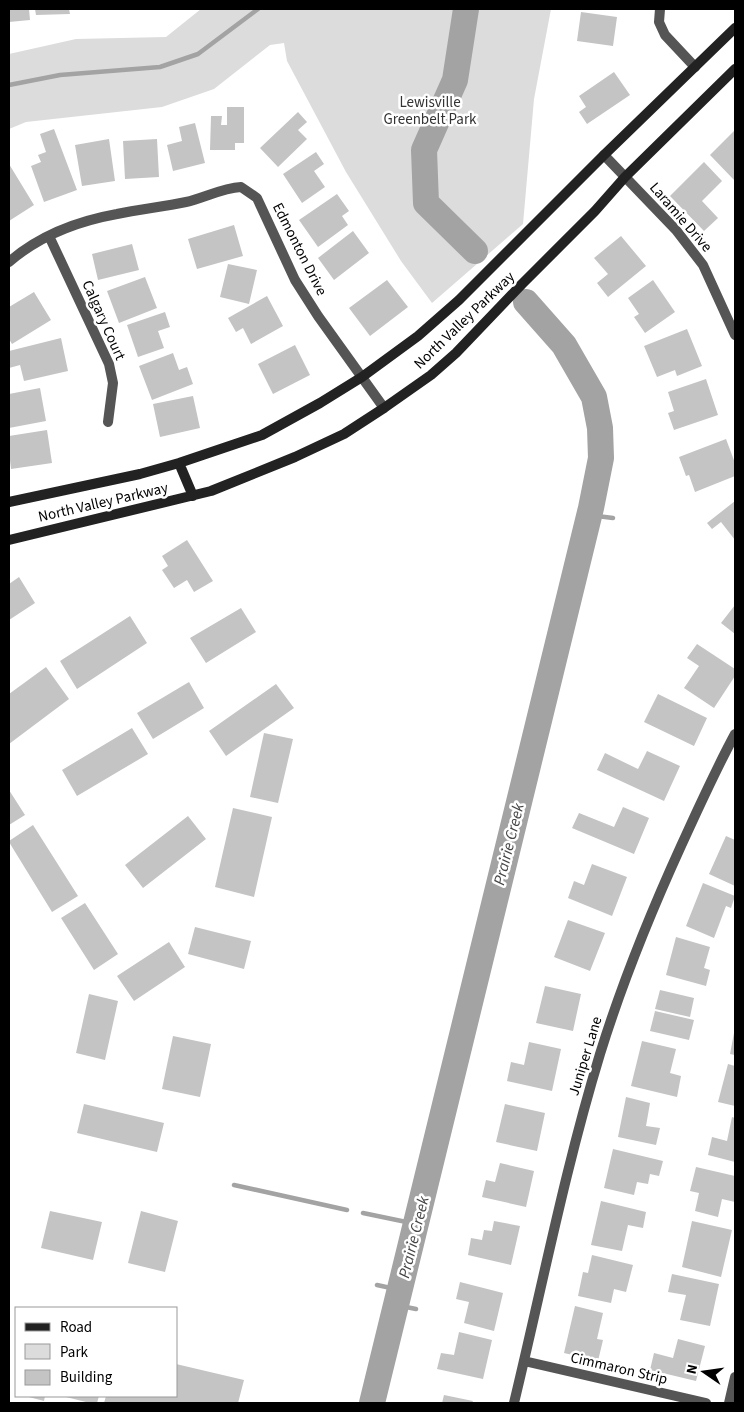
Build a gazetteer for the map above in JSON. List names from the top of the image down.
{
  "streets": {
    "street": [
      "Laramie Drive",
      "Edmonton Drive",
      "Calgary Court",
      "North Valley Parkway",
      "Juniper Lane",
      "Cimmaron Strip"
    ]
  },
  "crossings": [
    ["Laramie Drive", "North Valley Parkway"],
    ["Edmonton Drive", "Calgary Court"],
    ["Edmonton Drive", "North Valley Parkway"],
    ["Juniper Lane", "Cimmaron Strip"]
  ],
  "water": ["Prairie Creek"],
  "parks": ["Lewisville Greenbelt Park"],
  "legend": ["Road", "Park", "Building"],
  "north": "left"
}
